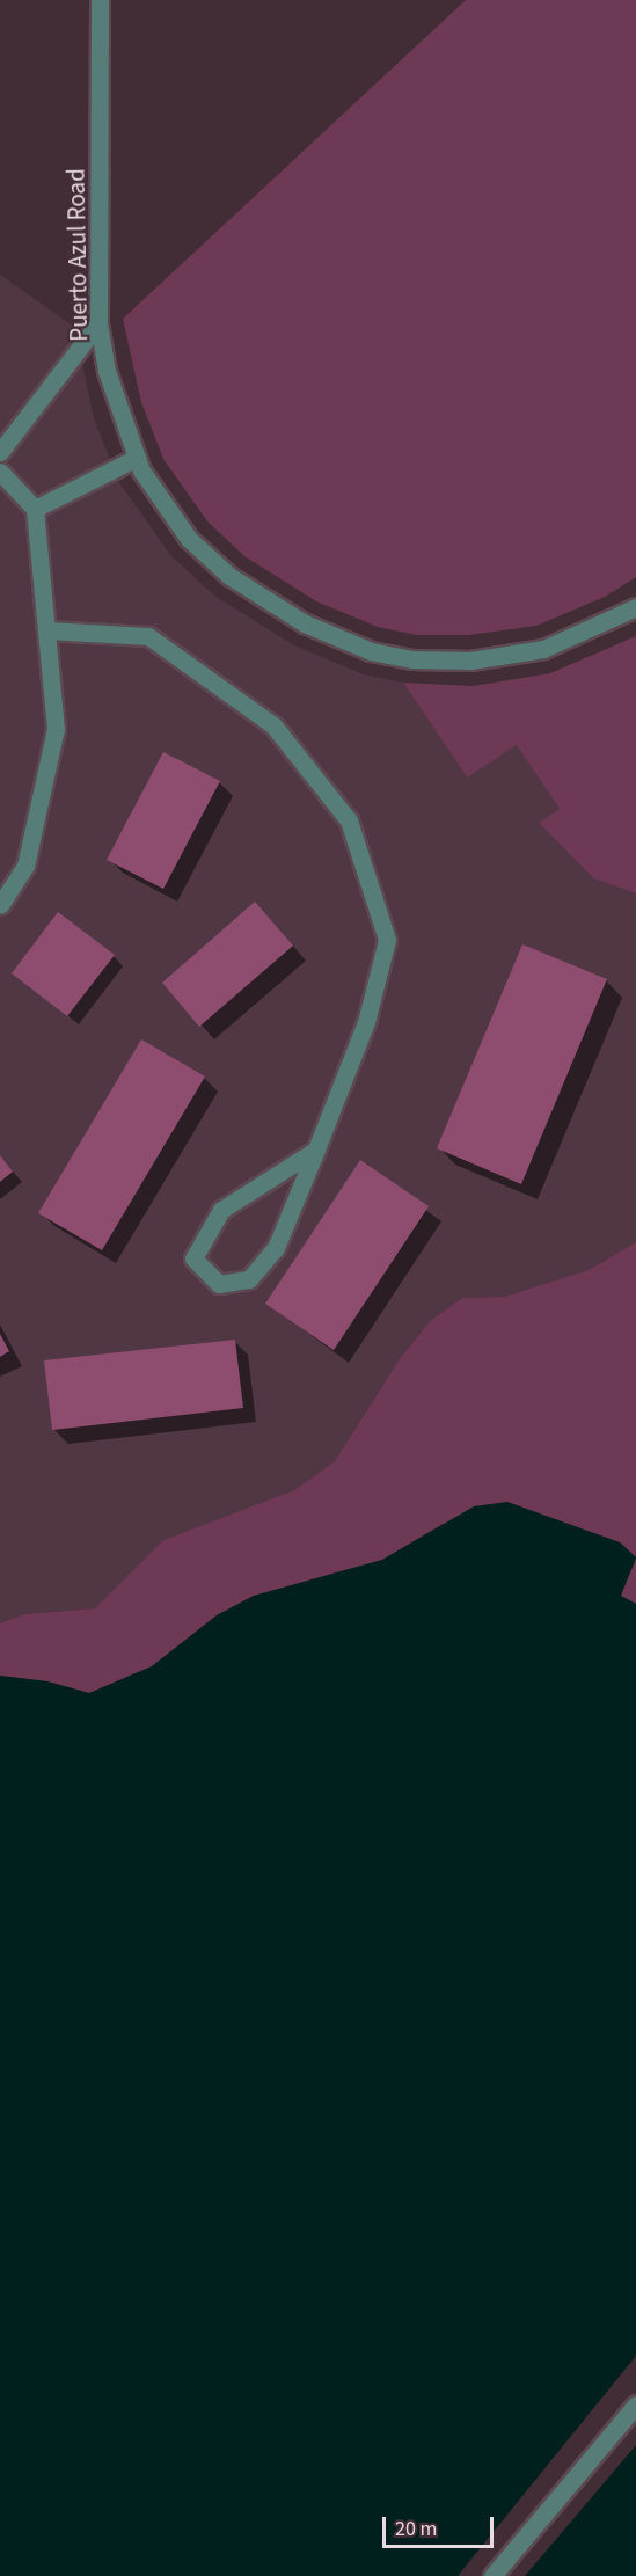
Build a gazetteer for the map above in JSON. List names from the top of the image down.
{
  "streets": {
    "street": ["Puerto Azul Road"]
  },
  "scale_bar": "20 m"
}
